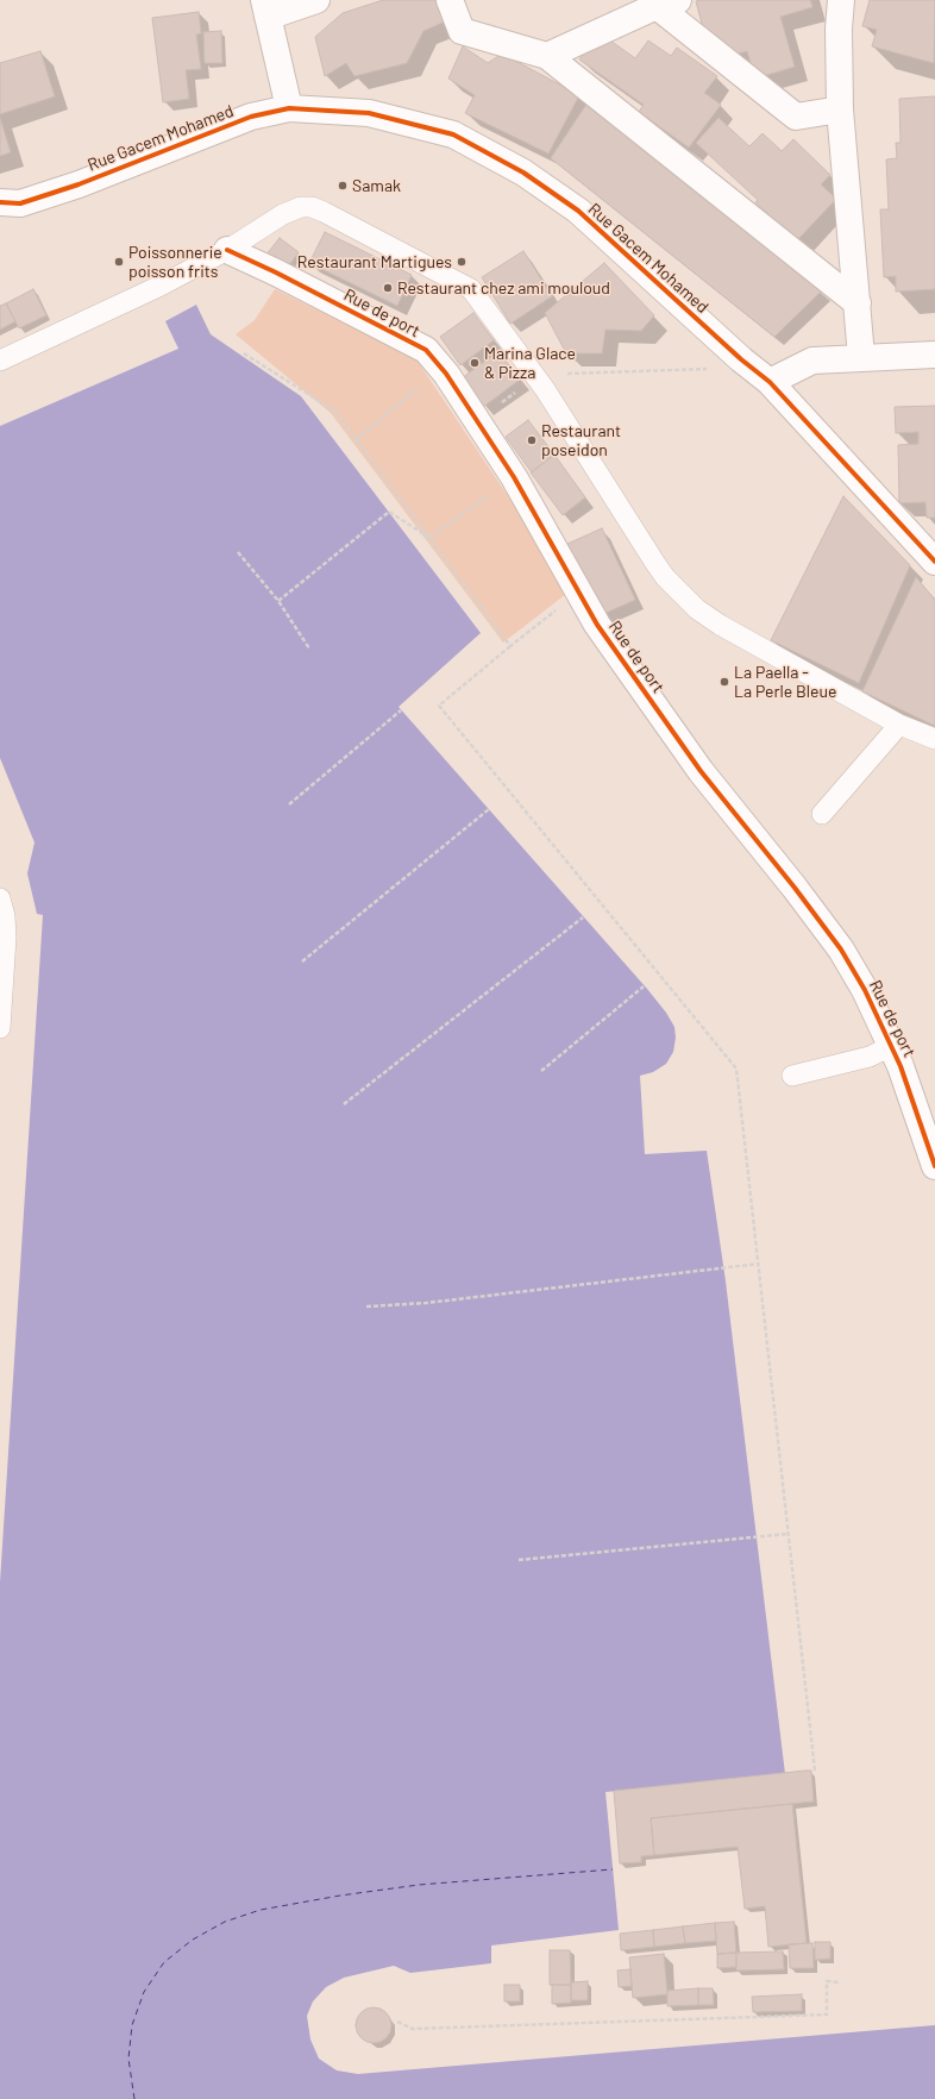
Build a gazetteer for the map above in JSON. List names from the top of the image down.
{
  "streets": {
    "street": ["Rue Gacem Mohamed", "Rue de port"]
  },
  "places": [
    "Samak",
    "Poissonnerie poisson frits",
    "Restaurant Martigues",
    "Restaurant chez ami mouloud",
    "Marina Glace & Pizza",
    "Restaurant poseidon",
    "La Paella - La Perle Bleue"
  ]
}
